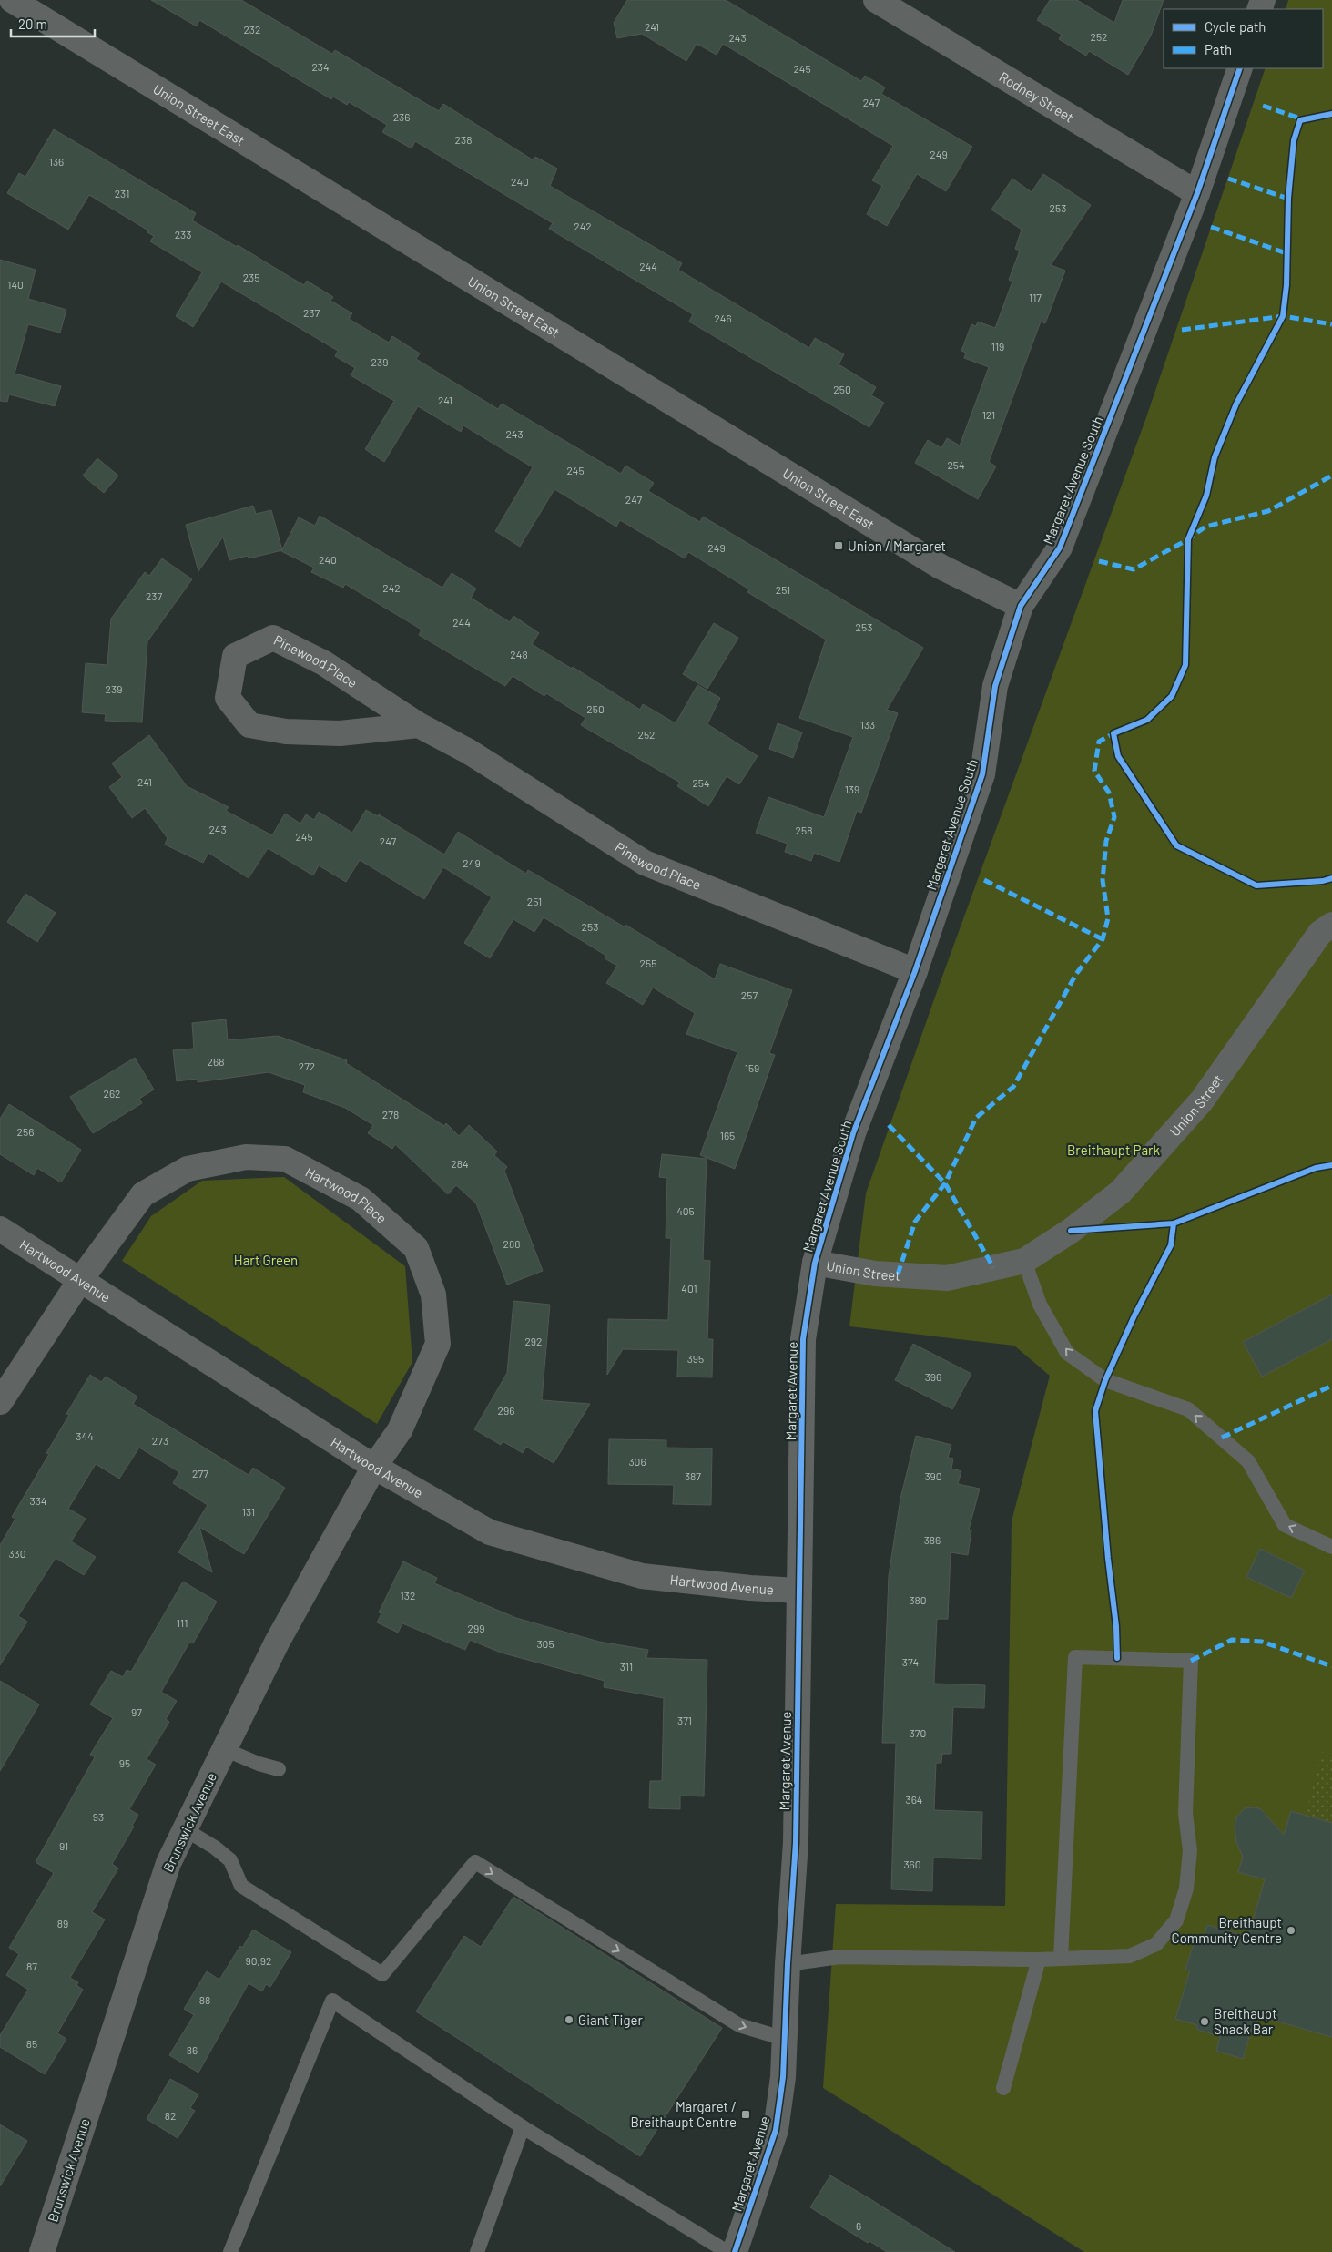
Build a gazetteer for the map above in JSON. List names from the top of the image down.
{
  "streets": {
    "street": [
      "Rodney Street",
      "Union Street East",
      "Margaret Avenue South",
      "Pinewood Place",
      "Union Street",
      "Hartwood Place",
      "Hartwood Avenue",
      "Margaret Avenue",
      "Brunswick Avenue"
    ]
  },
  "crossings": [
    ["Rodney Street", "Margaret Avenue South"],
    ["Union Street East", "Margaret Avenue South"],
    ["Margaret Avenue South", "Pinewood Place"],
    ["Margaret Avenue South", "Union Street"],
    ["Margaret Avenue South", "Margaret Avenue"],
    ["Union Street", "Margaret Avenue"],
    ["Hartwood Place", "Hartwood Avenue"],
    ["Hartwood Place", "Brunswick Avenue"],
    ["Hartwood Avenue", "Margaret Avenue"],
    ["Hartwood Avenue", "Brunswick Avenue"]
  ],
  "parks": ["Breithaupt Park", "Hart Green"],
  "places": {
    "transit": ["Union / Margaret", "Margaret / Breithaupt Centre"],
    "other": ["Breithaupt Community Centre", "Giant Tiger", "Breithaupt Snack Bar"]
  },
  "house_numbers": [
    "241",
    "232",
    "252",
    "243",
    "234",
    "245",
    "247",
    "236",
    "238",
    "249",
    "136",
    "240",
    "231",
    "253",
    "242",
    "233",
    "244",
    "235",
    "140",
    "117",
    "237",
    "246",
    "119",
    "239",
    "250",
    "241",
    "121",
    "243",
    "254",
    "245",
    "247",
    "249",
    "240",
    "242",
    "251",
    "237",
    "244",
    "253",
    "248",
    "239",
    "250",
    "133",
    "252",
    "241",
    "254",
    "139",
    "243",
    "258",
    "245",
    "247",
    "249",
    "251",
    "253",
    "255",
    "257",
    "268",
    "272",
    "159",
    "262",
    "278",
    "256",
    "165",
    "284",
    "405",
    "288",
    "401",
    "292",
    "395",
    "396",
    "296",
    "344",
    "273",
    "306",
    "277",
    "387",
    "390",
    "334",
    "131",
    "386",
    "330",
    "132",
    "380",
    "111",
    "299",
    "305",
    "374",
    "311",
    "97",
    "371",
    "370",
    "95",
    "364",
    "93",
    "91",
    "360",
    "89",
    "90,92",
    "87",
    "88",
    "85",
    "86",
    "82",
    "6"
  ],
  "legend": ["Cycle path", "Path"],
  "scale_bar": "20 m"
}
